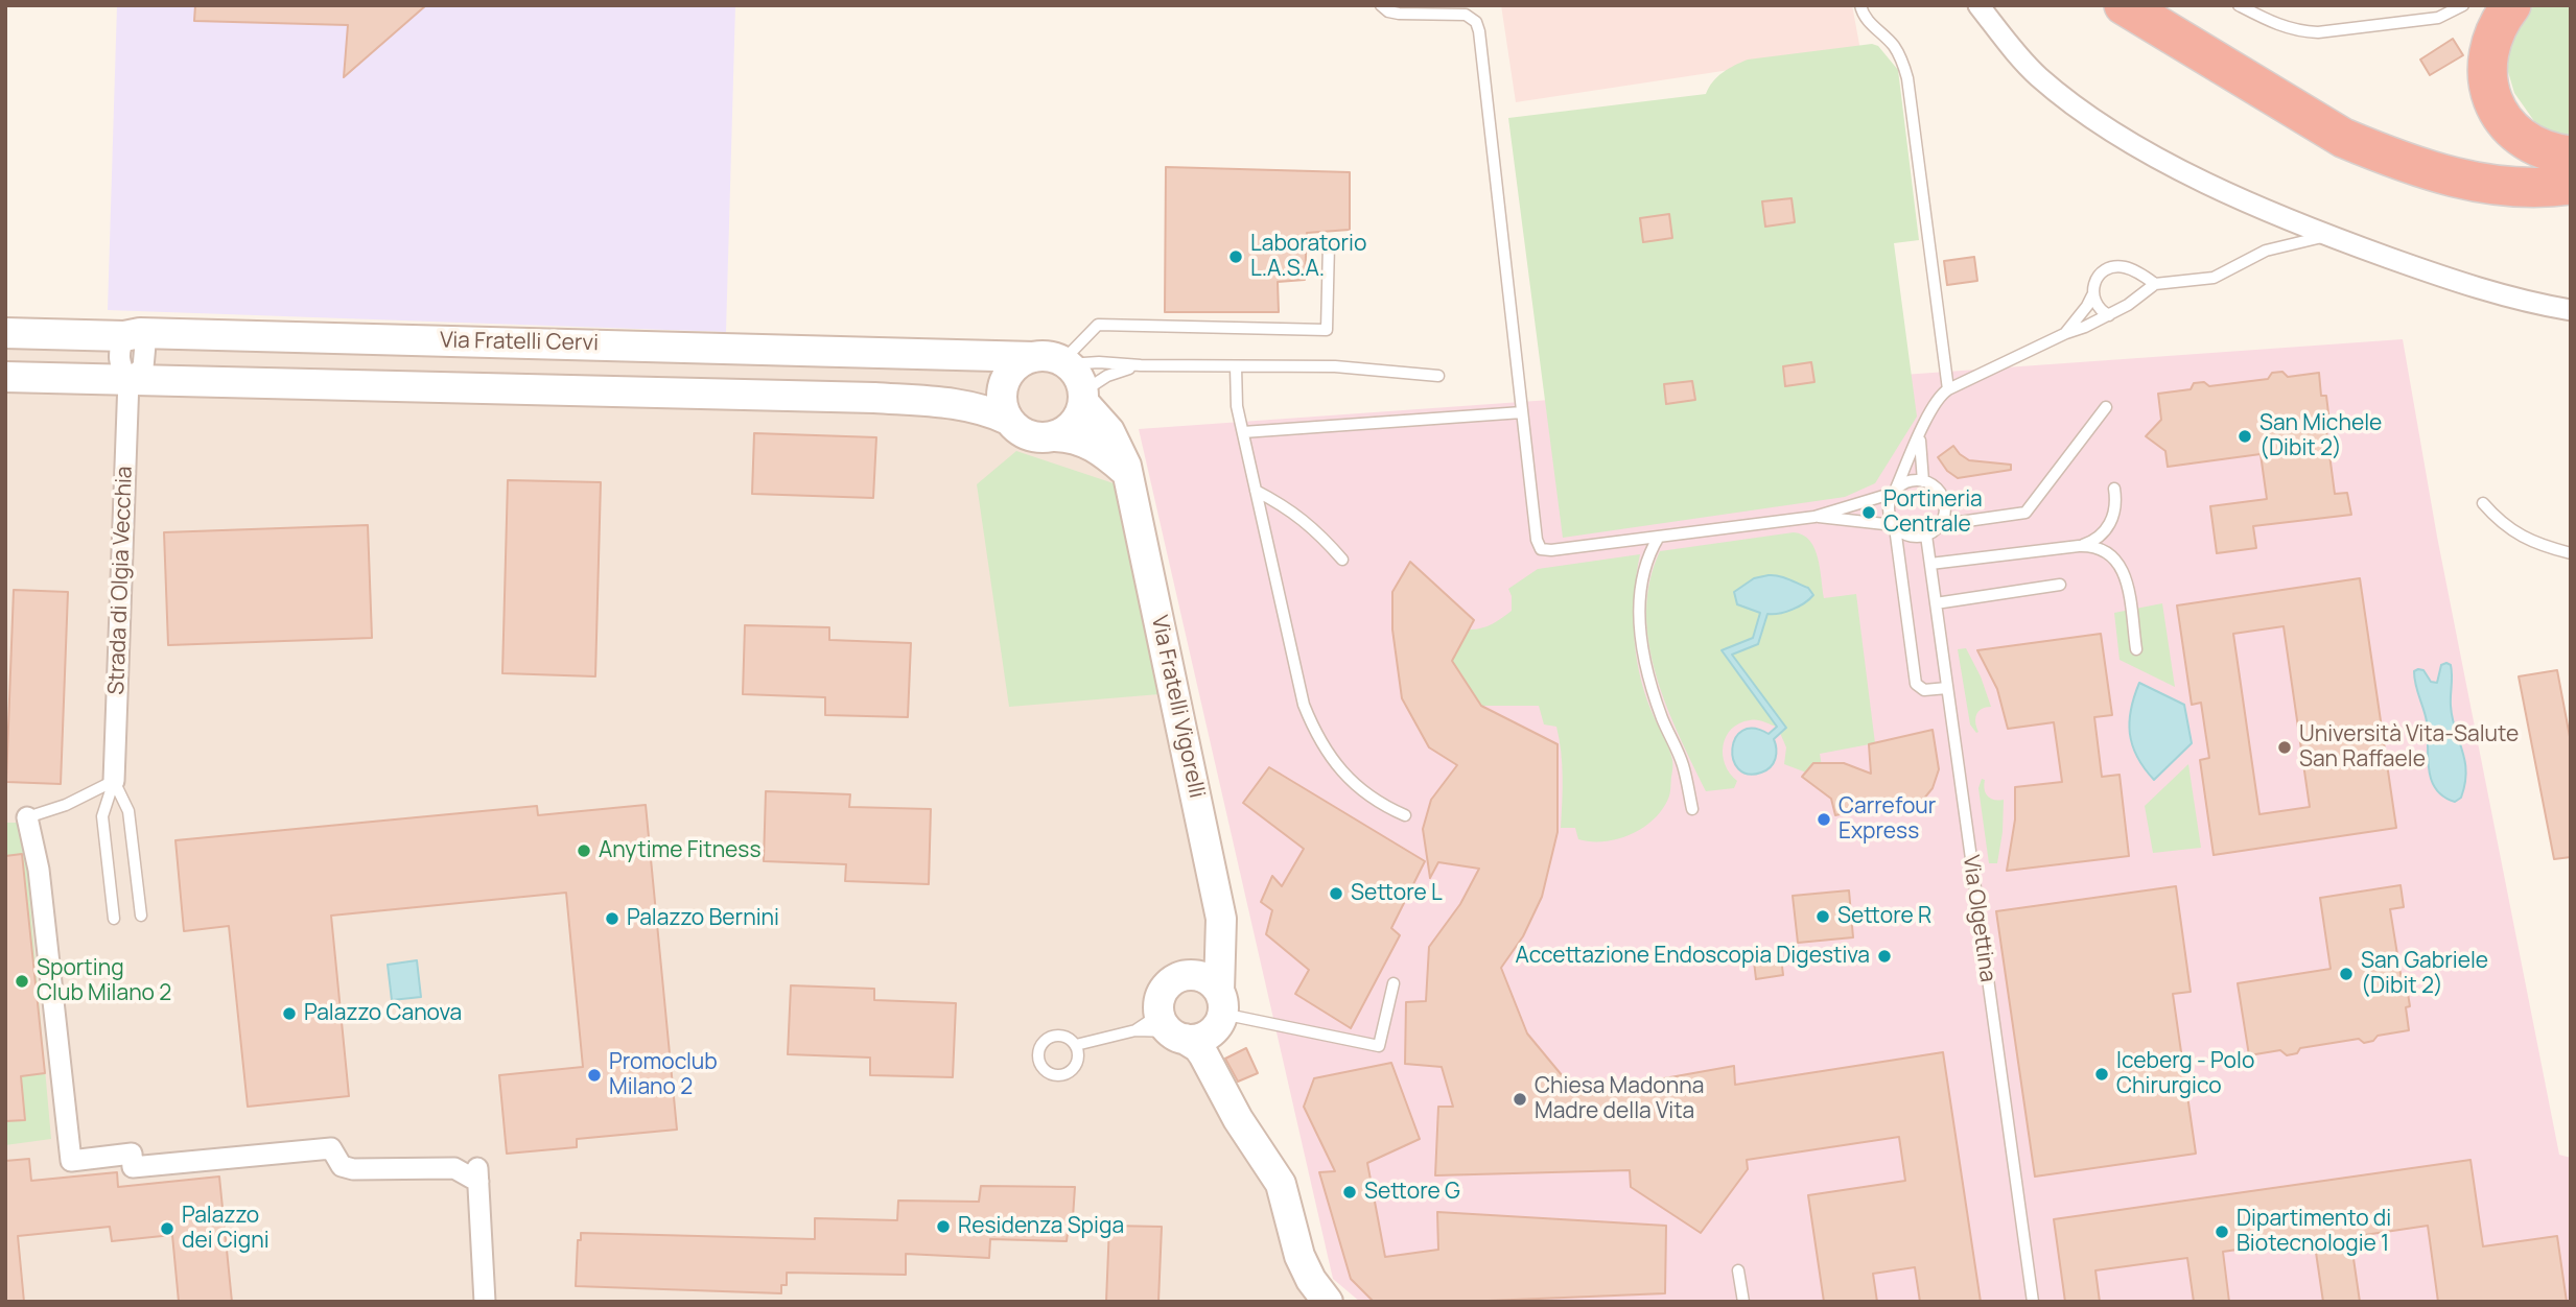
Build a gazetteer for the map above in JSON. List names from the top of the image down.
{
  "streets": {
    "street": ["Via Fratelli Cervi", "Strada di Olgia Vecchia", "Via Fratelli Vigorelli"],
    "lane": ["Via Olgettina"]
  },
  "crossings": [
    ["Via Fratelli Cervi", "Via Fratelli Vigorelli"]
  ],
  "places": [
    "Laboratorio L.A.S.A.",
    "San Michele (Dibit 2)",
    "Portineria Centrale",
    "Università Vita-Salute San Raffaele",
    "Carrefour Express",
    "Anytime Fitness",
    "Settore L",
    "Settore R",
    "Palazzo Bernini",
    "Accettazione Endoscopia Digestiva",
    "San Gabriele (Dibit 2)",
    "Sporting Club Milano 2",
    "Palazzo Canova",
    "Iceberg - Polo Chirurgico",
    "Promoclub Milano 2",
    "Chiesa Madonna Madre della Vita",
    "Settore G",
    "Residenza Spiga",
    "Palazzo dei Cigni",
    "Dipartimento di Biotecnologie 1"
  ]
}
